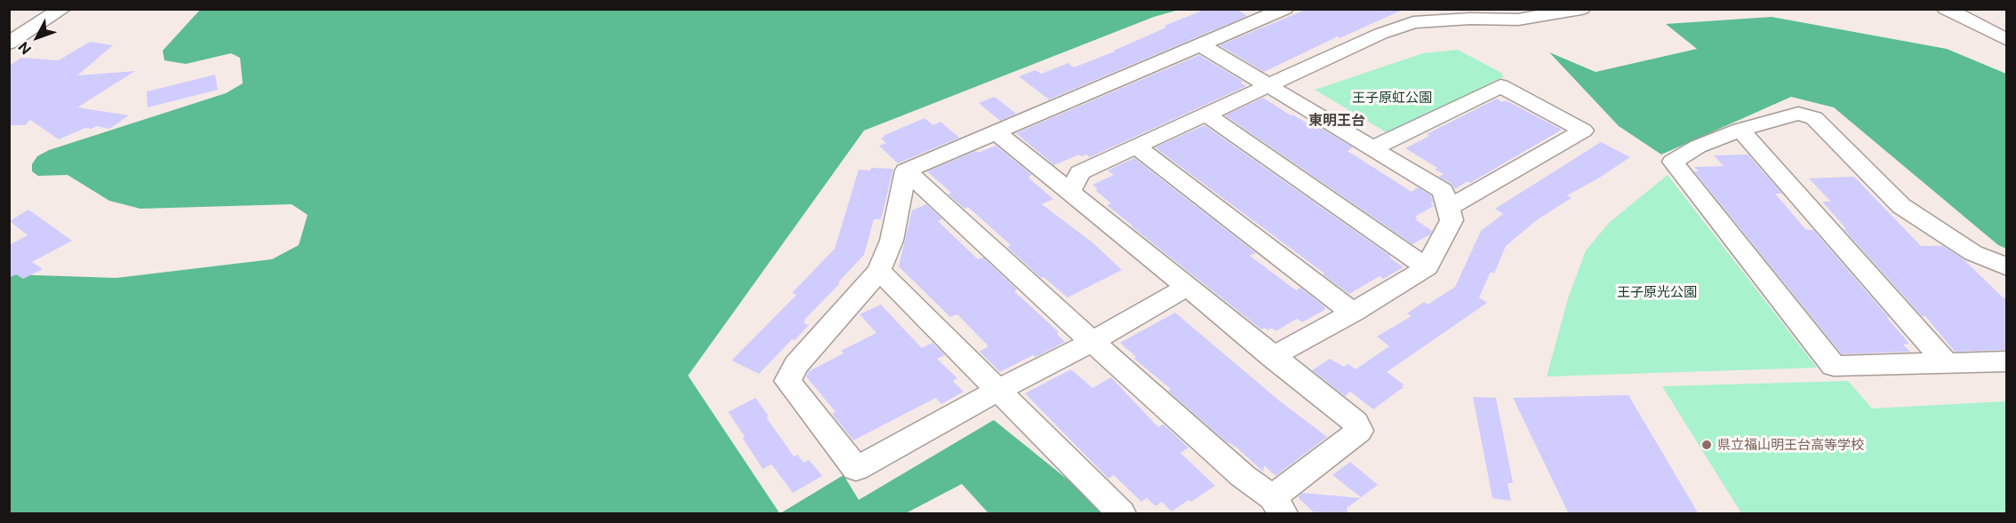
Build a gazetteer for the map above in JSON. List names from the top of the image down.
{
  "districts": ["東明王台"],
  "parks": ["王子原虹公園", "王子原光公園"],
  "places": ["県立福山明王台高等学校"],
  "north": "bottom left"
}
